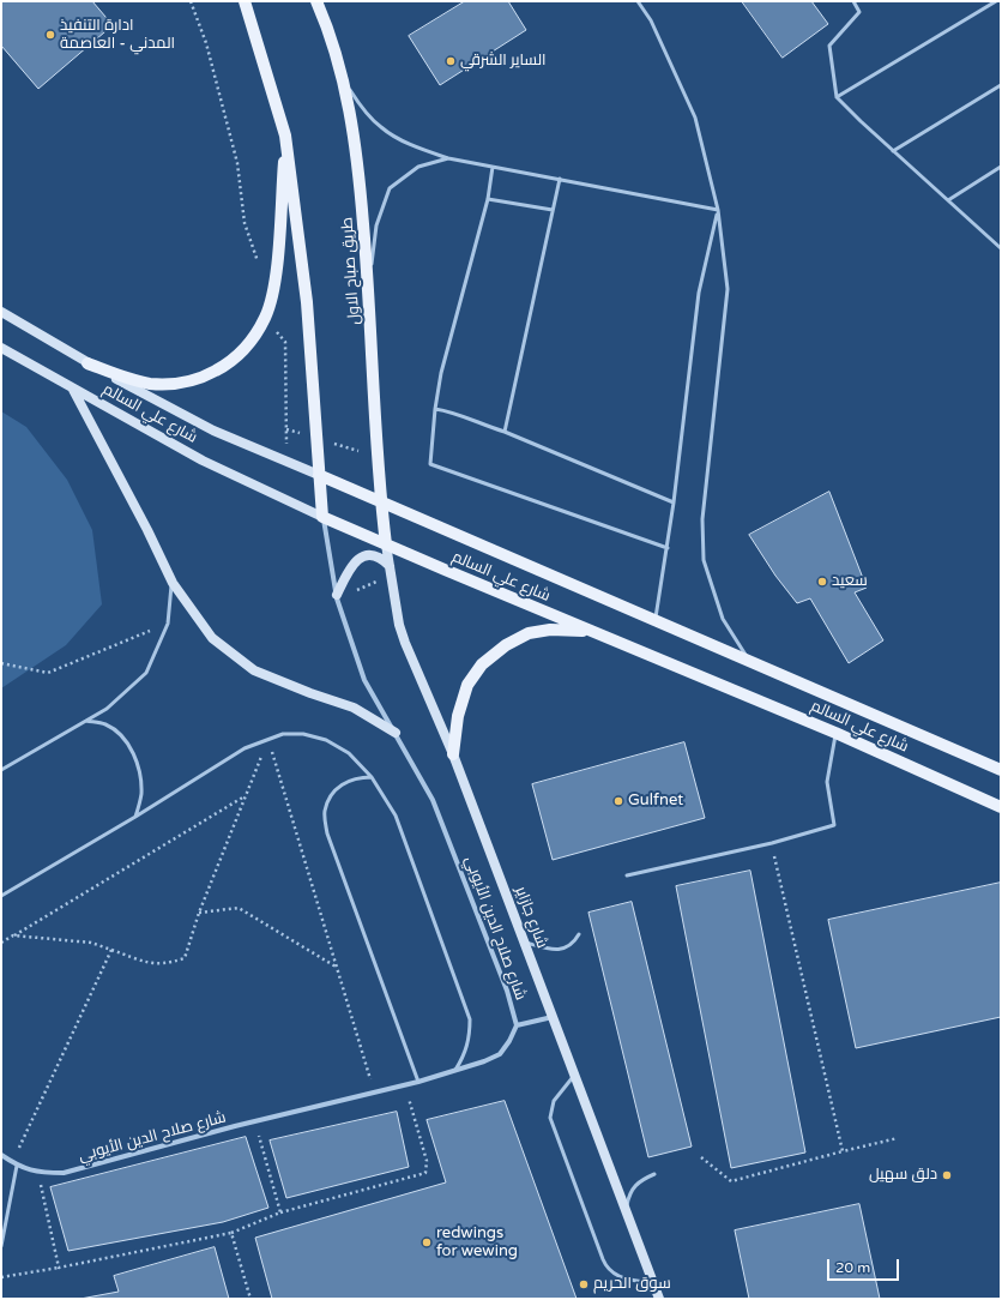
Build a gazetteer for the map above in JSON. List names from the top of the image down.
{
  "streets": {
    "main road": ["طريق صباح الاول", "شارع علي السالم", "شارع جازاير"],
    "street": ["شارع صلاح الدين الأيوبي"]
  },
  "crossings": [
    ["طريق صباح الاول", "شارع علي السالم"],
    ["طريق صباح الاول", "شارع جازاير"],
    ["شارع علي السالم", "شارع جازاير"],
    ["شارع علي السالم", "شارع صلاح الدين الأيوبي"]
  ],
  "places": [
    "ادارة التنفيذ المدني - العاصمة",
    "الساير الشرقي",
    "سعيد",
    "Gulfnet",
    "دلق سهيل",
    "redwings for wewing",
    "سوق الحريم"
  ],
  "scale_bar": "20 m"
}
